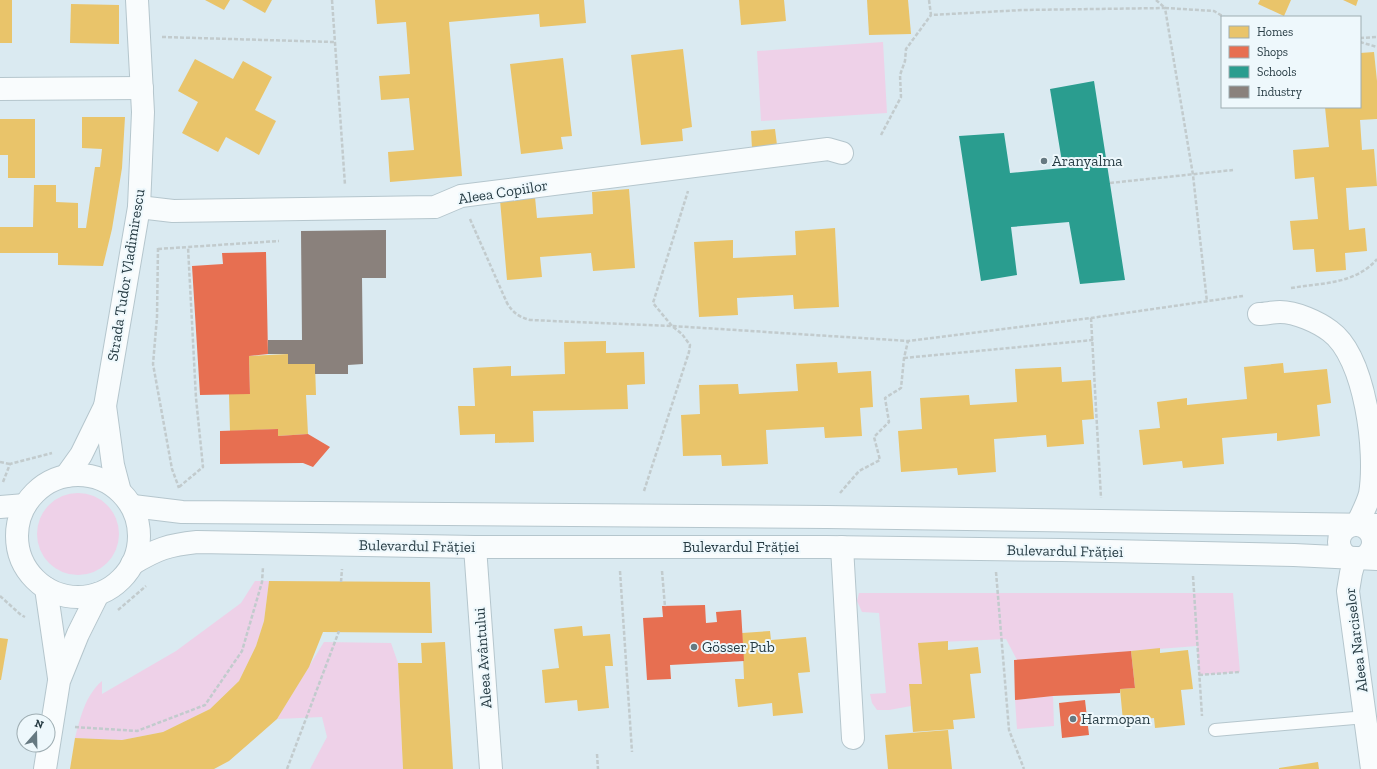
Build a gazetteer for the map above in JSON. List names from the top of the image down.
{
  "streets": {
    "main road": [
      "Aleea Copiilor",
      "Strada Tudor Vladimirescu",
      "Bulevardul Frăției",
      "Aleea Narciselor",
      "Aleea Avântului"
    ]
  },
  "crossings": [
    ["Aleea Copiilor", "Strada Tudor Vladimirescu"],
    ["Strada Tudor Vladimirescu", "Bulevardul Frăției"],
    ["Bulevardul Frăției", "Aleea Narciselor"],
    ["Bulevardul Frăției", "Aleea Avântului"]
  ],
  "places": ["Aranyalma", "Gösser Pub", "Harmopan"],
  "legend": [
    "Homes",
    "Shops",
    "Schools",
    "Industry"
  ],
  "north": "top"
}
